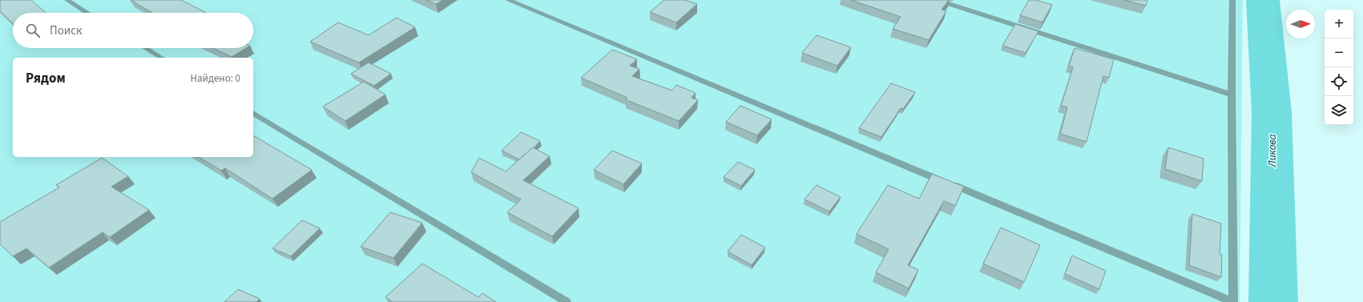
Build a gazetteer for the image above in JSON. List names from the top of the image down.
{
  "water": ["Ликова"],
  "north": "right",
  "page": {
    "map_buttons": ["+", "−"],
    "search": "Поиск",
    "heading": ["Рядом", "Найдено: 0"]
  }
}
